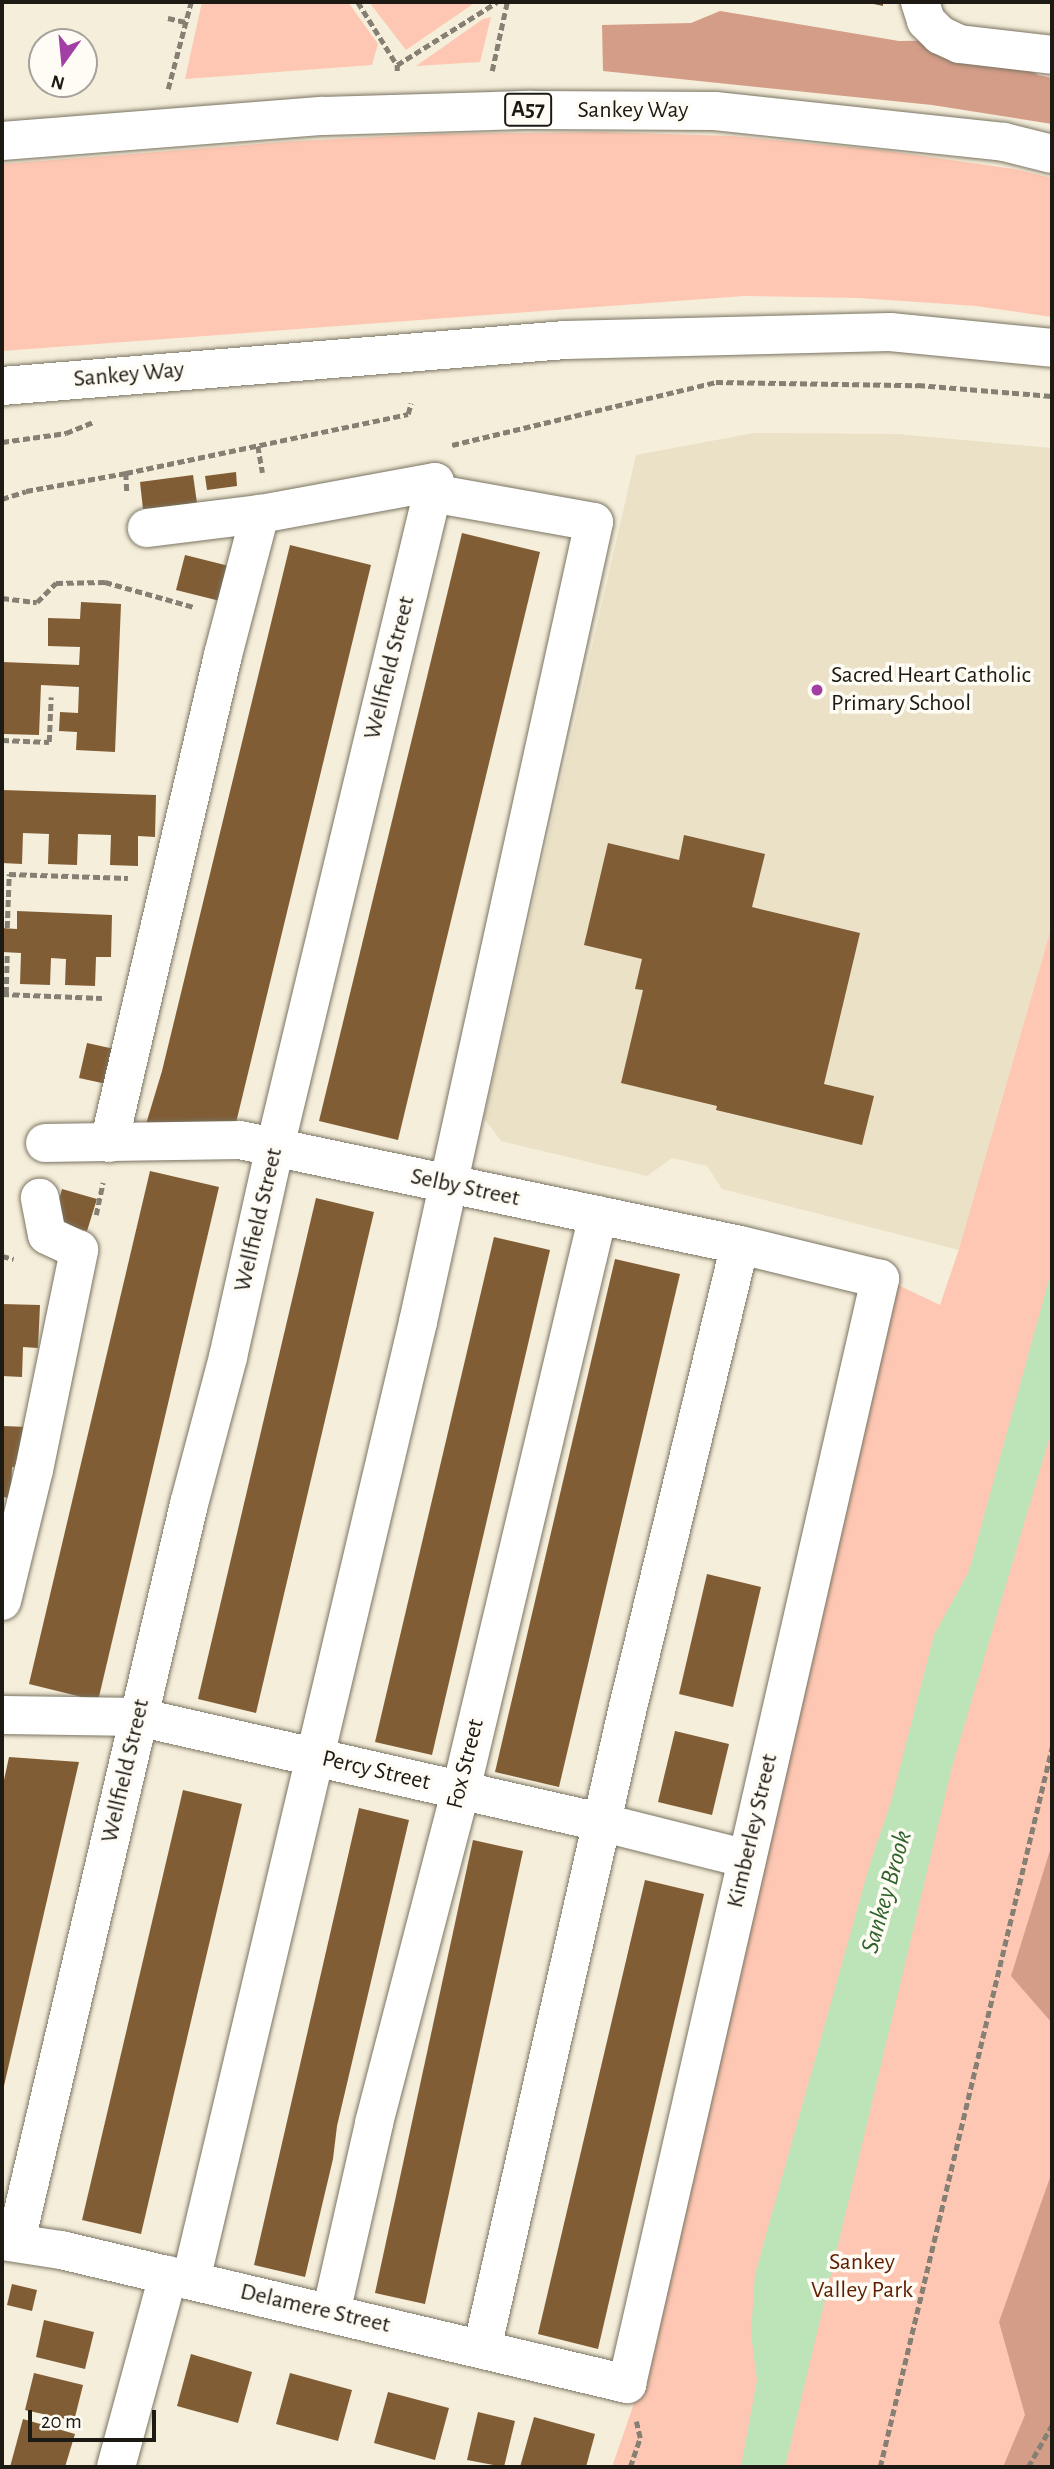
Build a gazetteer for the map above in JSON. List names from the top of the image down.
{
  "streets": {
    "main road": [
      "A57",
      "Sankey Way",
      "Wellfield Street",
      "Selby Street",
      "Fox Street",
      "Percy Street",
      "Kimberley Street",
      "Delamere Street"
    ]
  },
  "crossings": [
    ["Wellfield Street", "Selby Street"],
    ["Wellfield Street", "Percy Street"],
    ["Wellfield Street", "Delamere Street"],
    ["Selby Street", "Fox Street"],
    ["Selby Street", "Kimberley Street"],
    ["Fox Street", "Percy Street"],
    ["Fox Street", "Delamere Street"],
    ["Percy Street", "Kimberley Street"],
    ["Kimberley Street", "Delamere Street"]
  ],
  "water": ["Sankey Brook"],
  "parks": ["Sankey Valley Park"],
  "places": ["Sacred Heart Catholic Primary School"],
  "scale_bar": "20 m",
  "north": "bottom"
}
